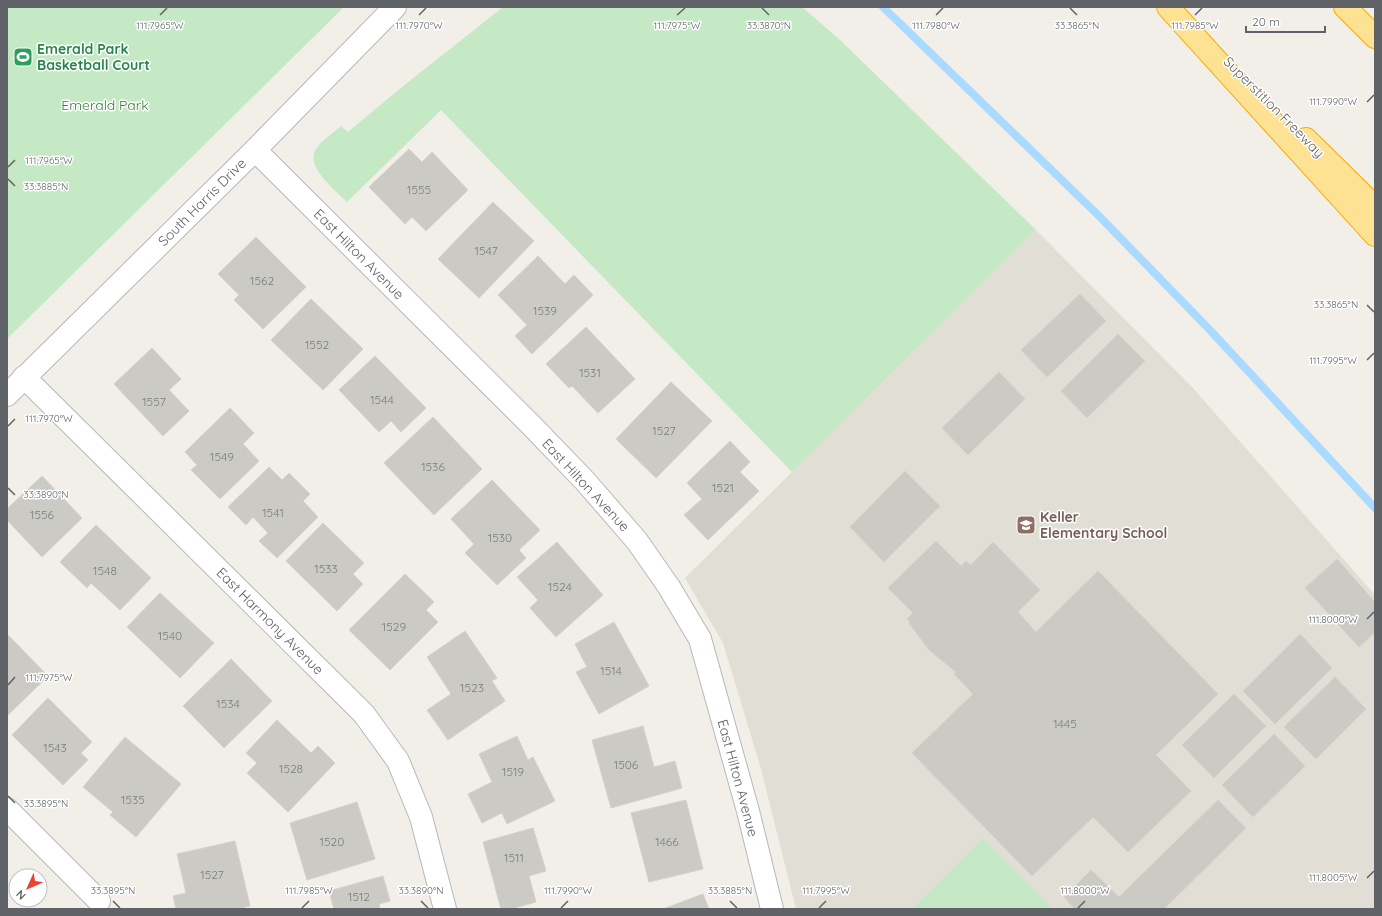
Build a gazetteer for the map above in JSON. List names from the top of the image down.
{
  "streets": {
    "highway": ["Superstition Freeway"],
    "street": ["South Harris Drive", "East Hilton Avenue", "East Harmony Avenue"]
  },
  "crossings": [
    ["South Harris Drive", "East Hilton Avenue"],
    ["South Harris Drive", "East Harmony Avenue"]
  ],
  "parks": ["Emerald Park"],
  "places": {
    "sports": ["Emerald Park Basketball Court"],
    "school or university": ["Keller Elementary School"]
  },
  "house_numbers": [
    "1555",
    "1547",
    "1562",
    "1539",
    "1552",
    "1531",
    "1544",
    "1557",
    "1527",
    "1549",
    "1536",
    "1521",
    "1541",
    "1556",
    "1530",
    "1533",
    "1548",
    "1524",
    "1529",
    "1540",
    "1514",
    "1523",
    "1534",
    "1445",
    "1543",
    "1506",
    "1528",
    "1519",
    "1535",
    "1520",
    "1466",
    "1511",
    "1527",
    "1512"
  ],
  "scale_bar": "20 m",
  "north": "bottom left",
  "coordinates": [
    "111.7965°W",
    "111.7970°W",
    "111.7975°W",
    "33.3870°N",
    "111.7980°W",
    "33.3865°N",
    "111.7985°W",
    "111.7990°W",
    "33.3885°N",
    "111.7995°W",
    "33.3890°N",
    "111.8000°W",
    "33.3895°N",
    "111.8005°W"
  ]
}
